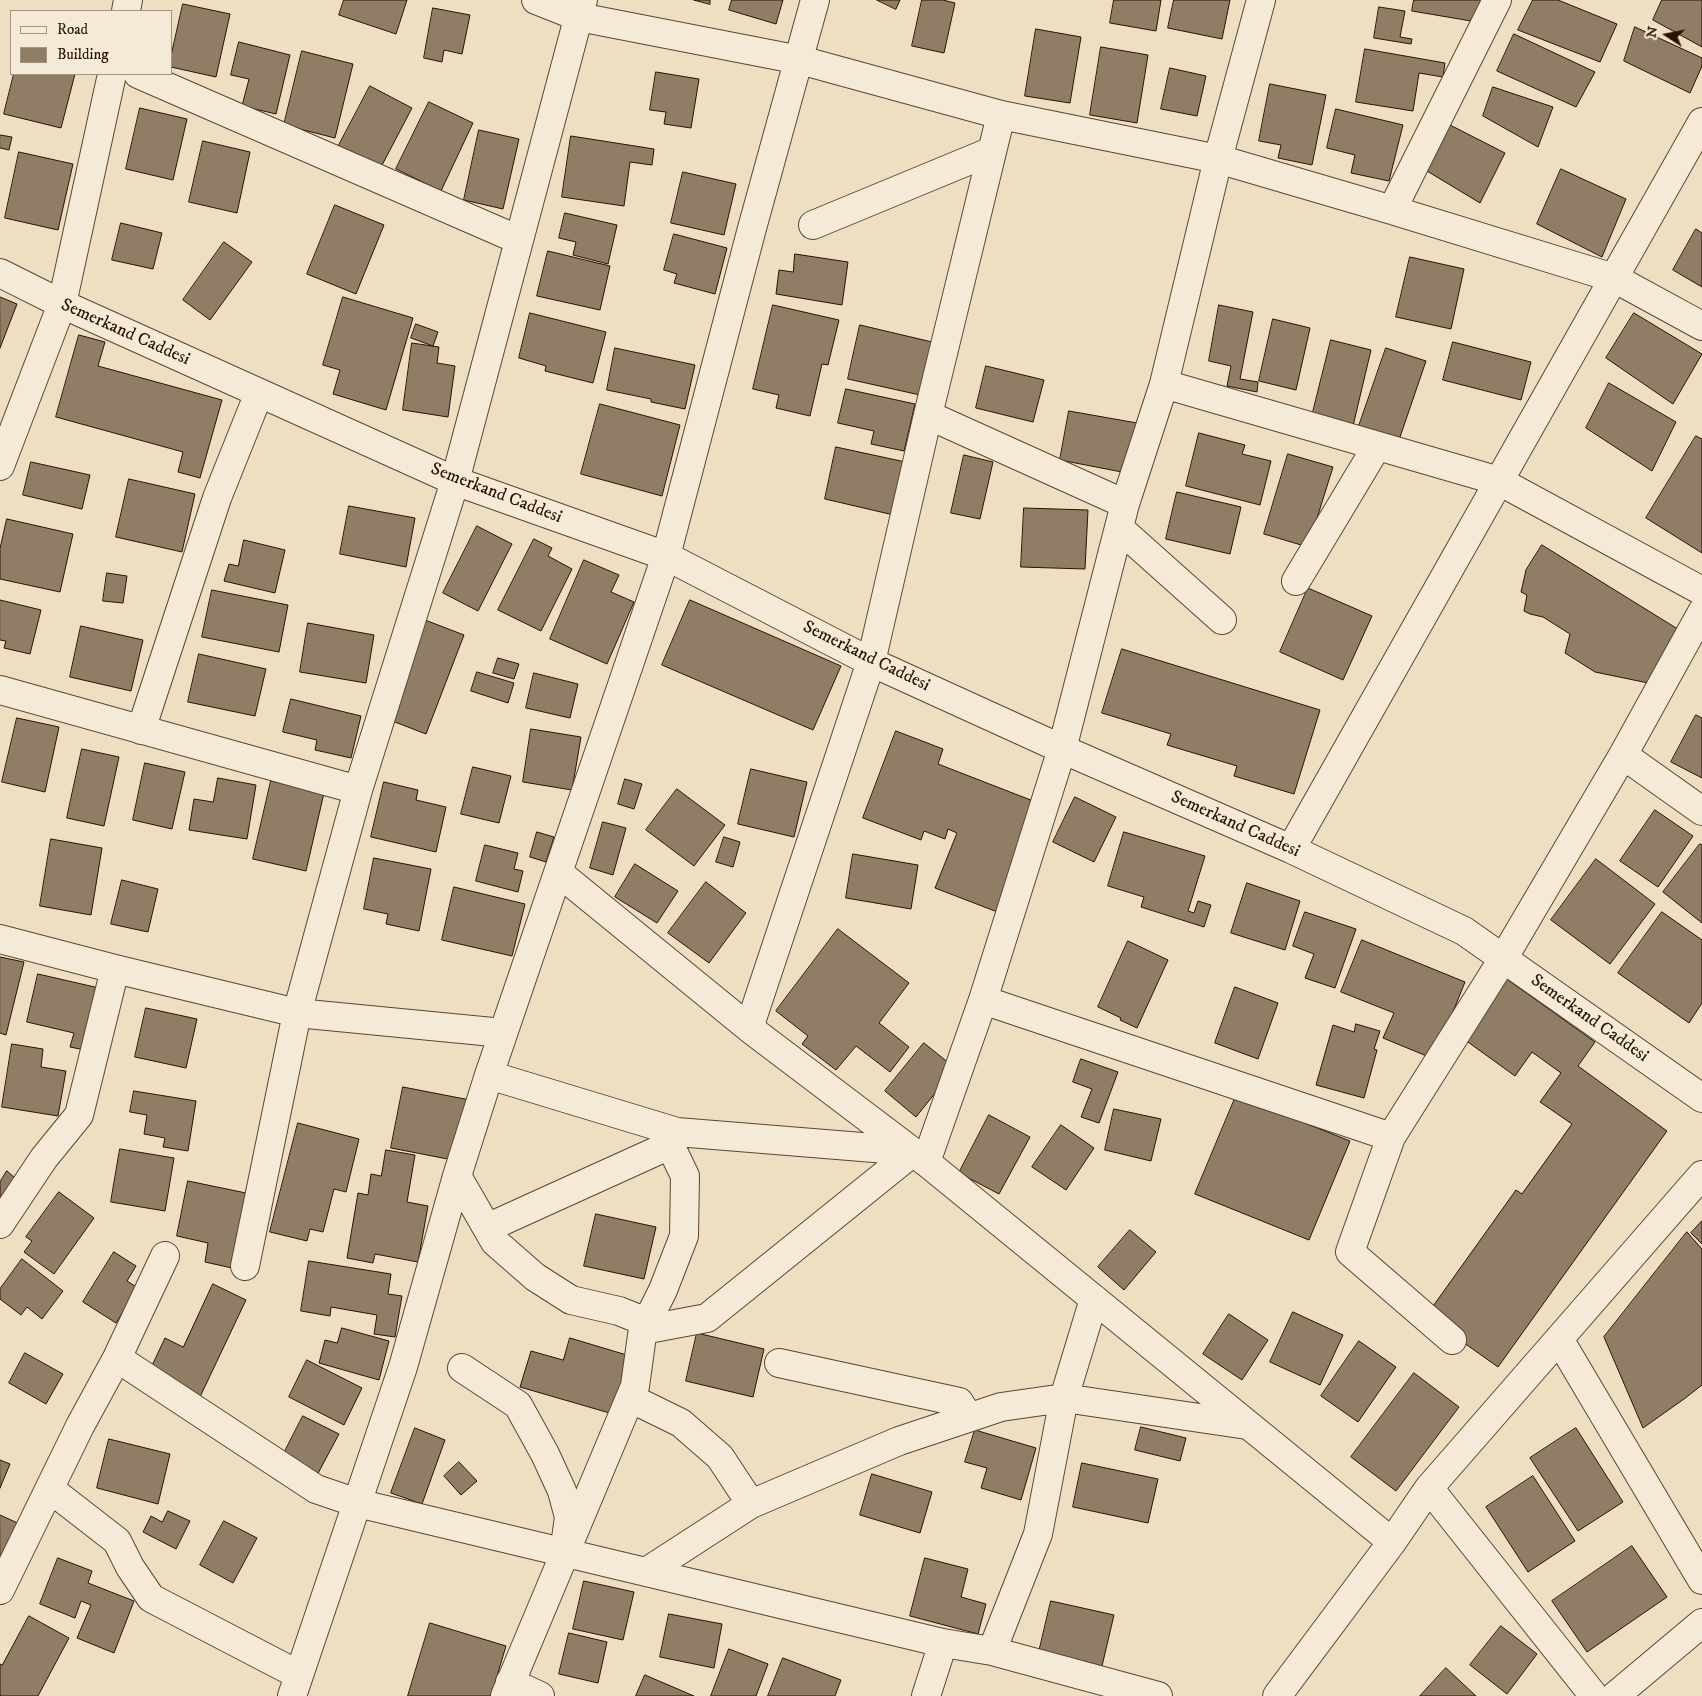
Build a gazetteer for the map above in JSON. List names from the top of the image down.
{
  "streets": {
    "street": ["Semerkand Caddesi"]
  },
  "legend": ["Road", "Building"],
  "north": "left"
}
